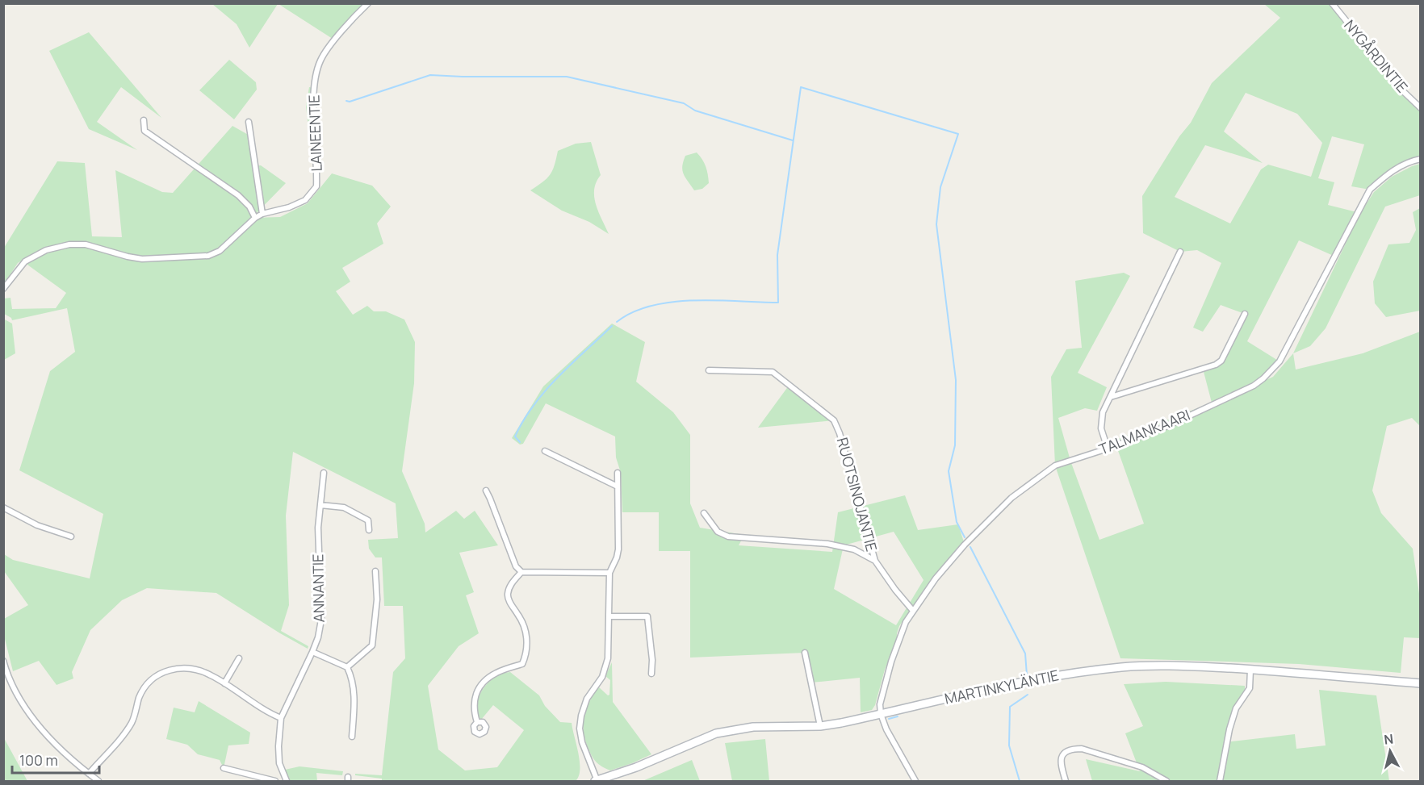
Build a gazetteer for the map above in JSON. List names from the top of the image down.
{
  "streets": {
    "street": [
      "NYGÅRDINTIE",
      "LAINEENTIE",
      "TALMANKAARI",
      "RUOTSINOJANTIE",
      "ANNANTIE",
      "MARTINKYLÄNTIE"
    ]
  },
  "crossings": [
    ["TALMANKAARI", "RUOTSINOJANTIE"],
    ["TALMANKAARI", "MARTINKYLÄNTIE"]
  ],
  "scale_bar": "100 m",
  "north": "top"
}
